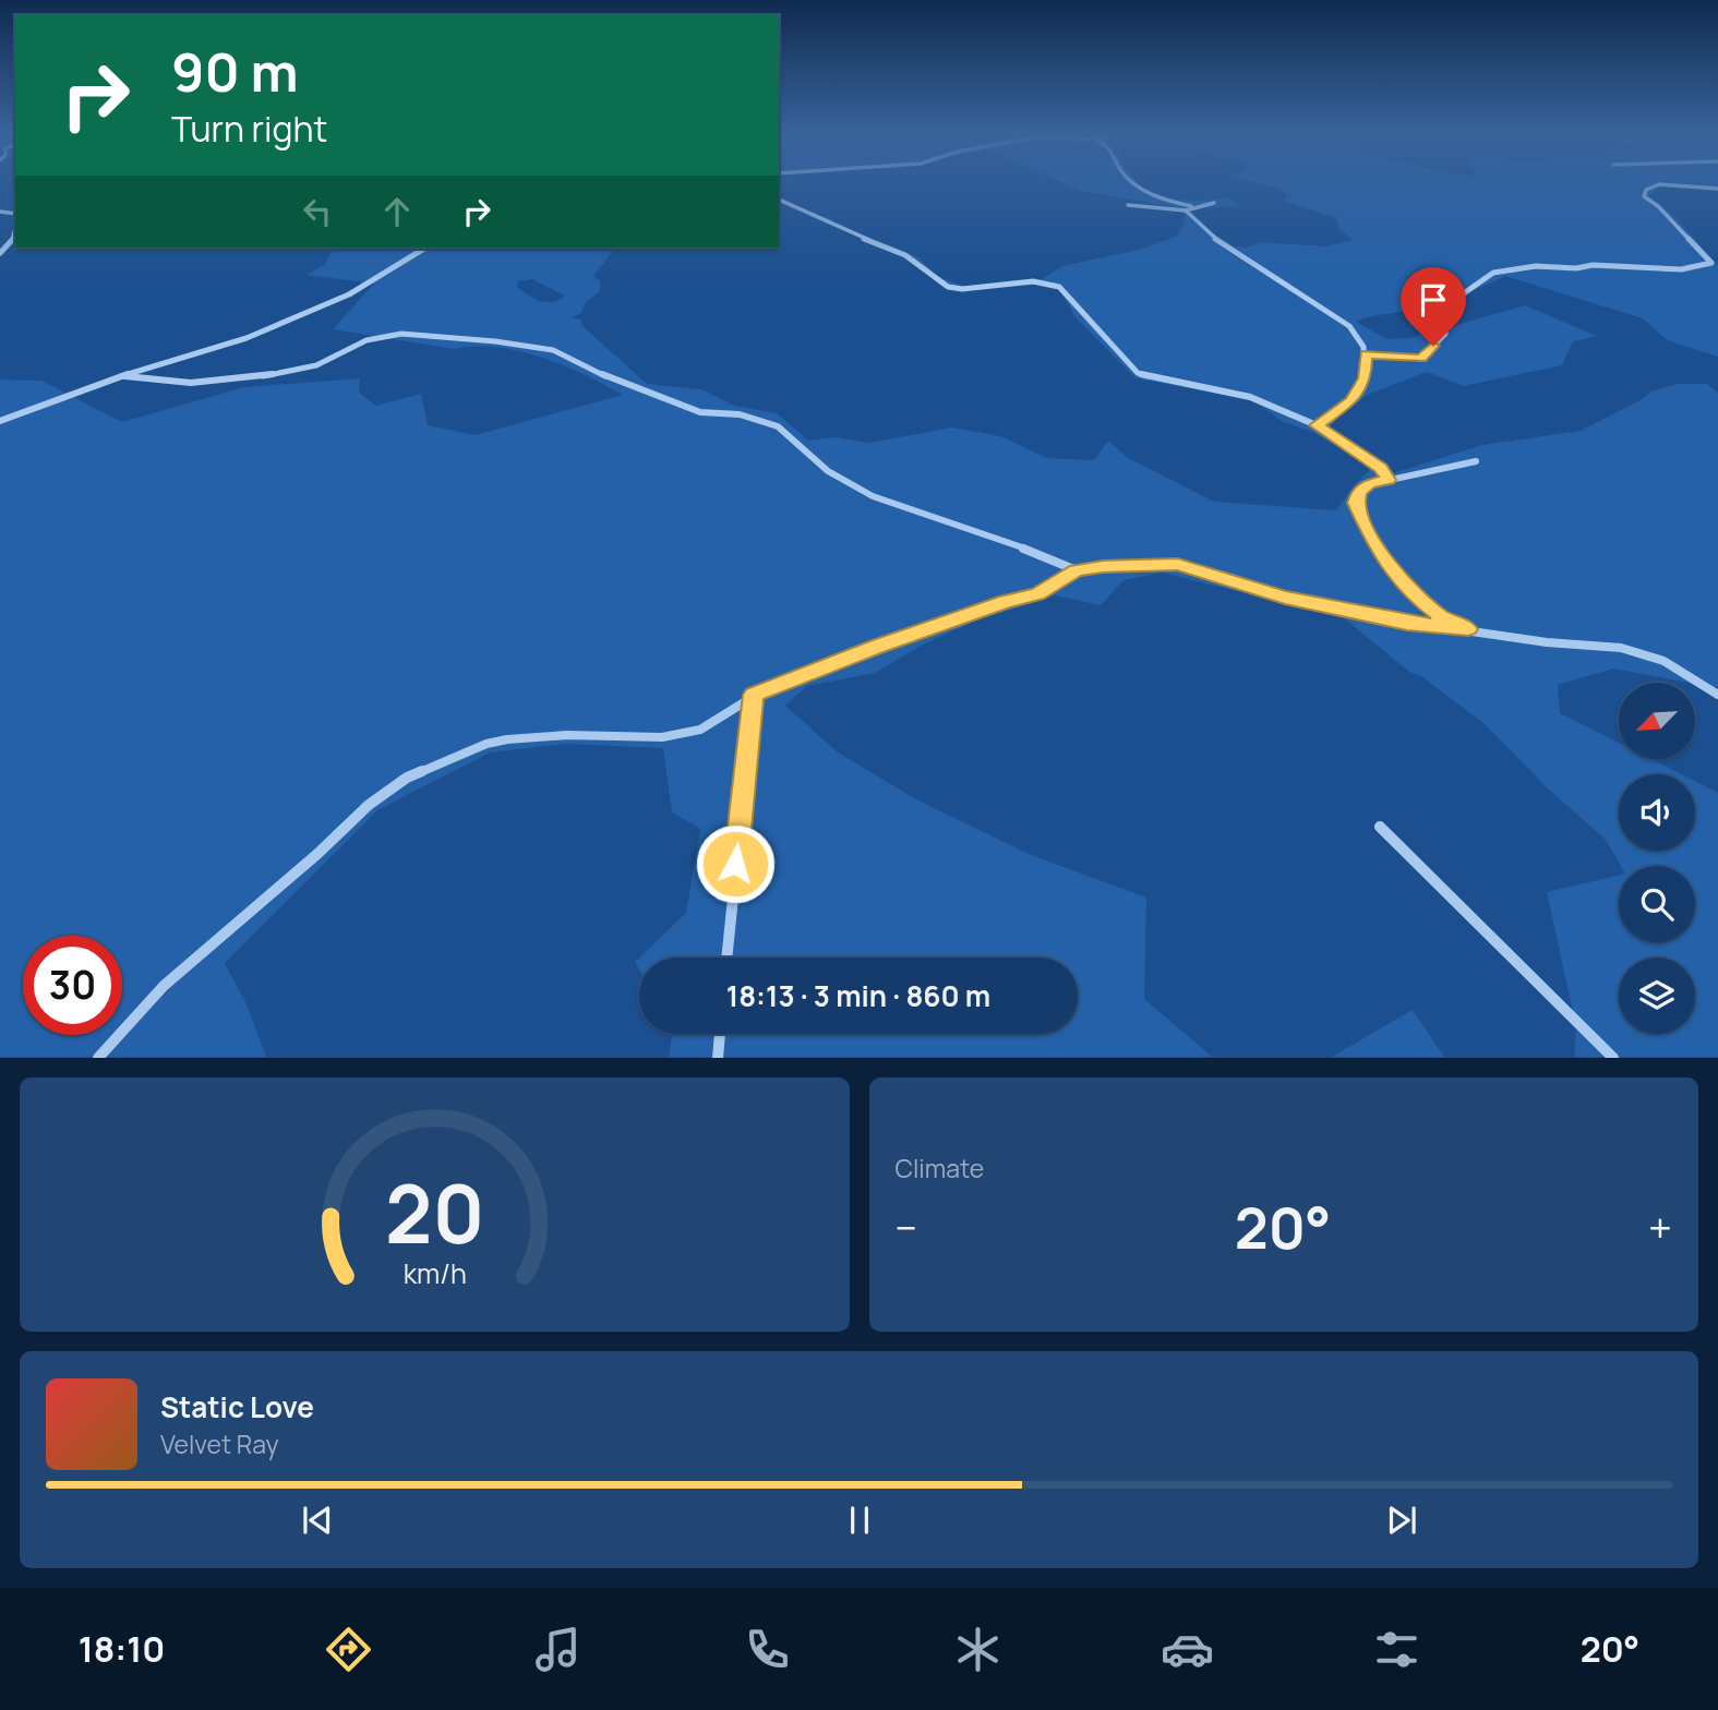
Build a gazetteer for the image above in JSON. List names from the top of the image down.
{
  "north": "bottom left",
  "page": {
    "turn": ["90 m", "Turn right"],
    "limit": "30",
    "trip": "18:13 · 3 min · 860 m",
    "tile": "Climate",
    "heat": ["−", "20°", "+"],
    "song": ["Static Love", "Velvet Ray"],
    "tabs": ["18:10", "20°"],
    "gauge": ["20", "km/h"]
  }
}
